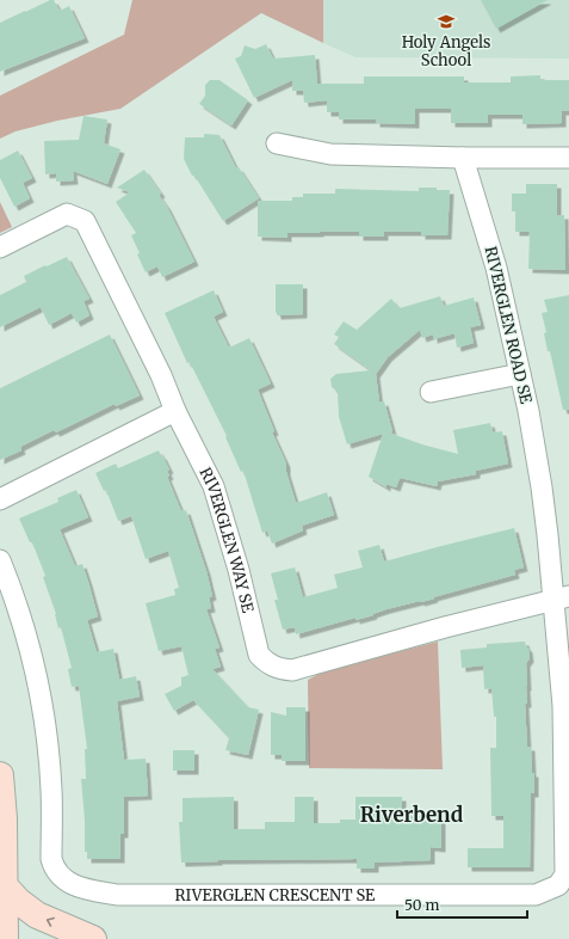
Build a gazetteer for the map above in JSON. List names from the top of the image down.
{
  "streets": {
    "street": ["RIVERGLEN ROAD SE", "RIVERGLEN WAY SE", "RIVERGLEN CRESCENT SE"]
  },
  "crossings": [
    ["RIVERGLEN ROAD SE", "RIVERGLEN WAY SE"],
    ["RIVERGLEN ROAD SE", "RIVERGLEN CRESCENT SE"],
    ["RIVERGLEN WAY SE", "RIVERGLEN CRESCENT SE"]
  ],
  "districts": ["Riverbend"],
  "places": {
    "school or university": ["Holy Angels School"]
  },
  "scale_bar": "50 m"
}
